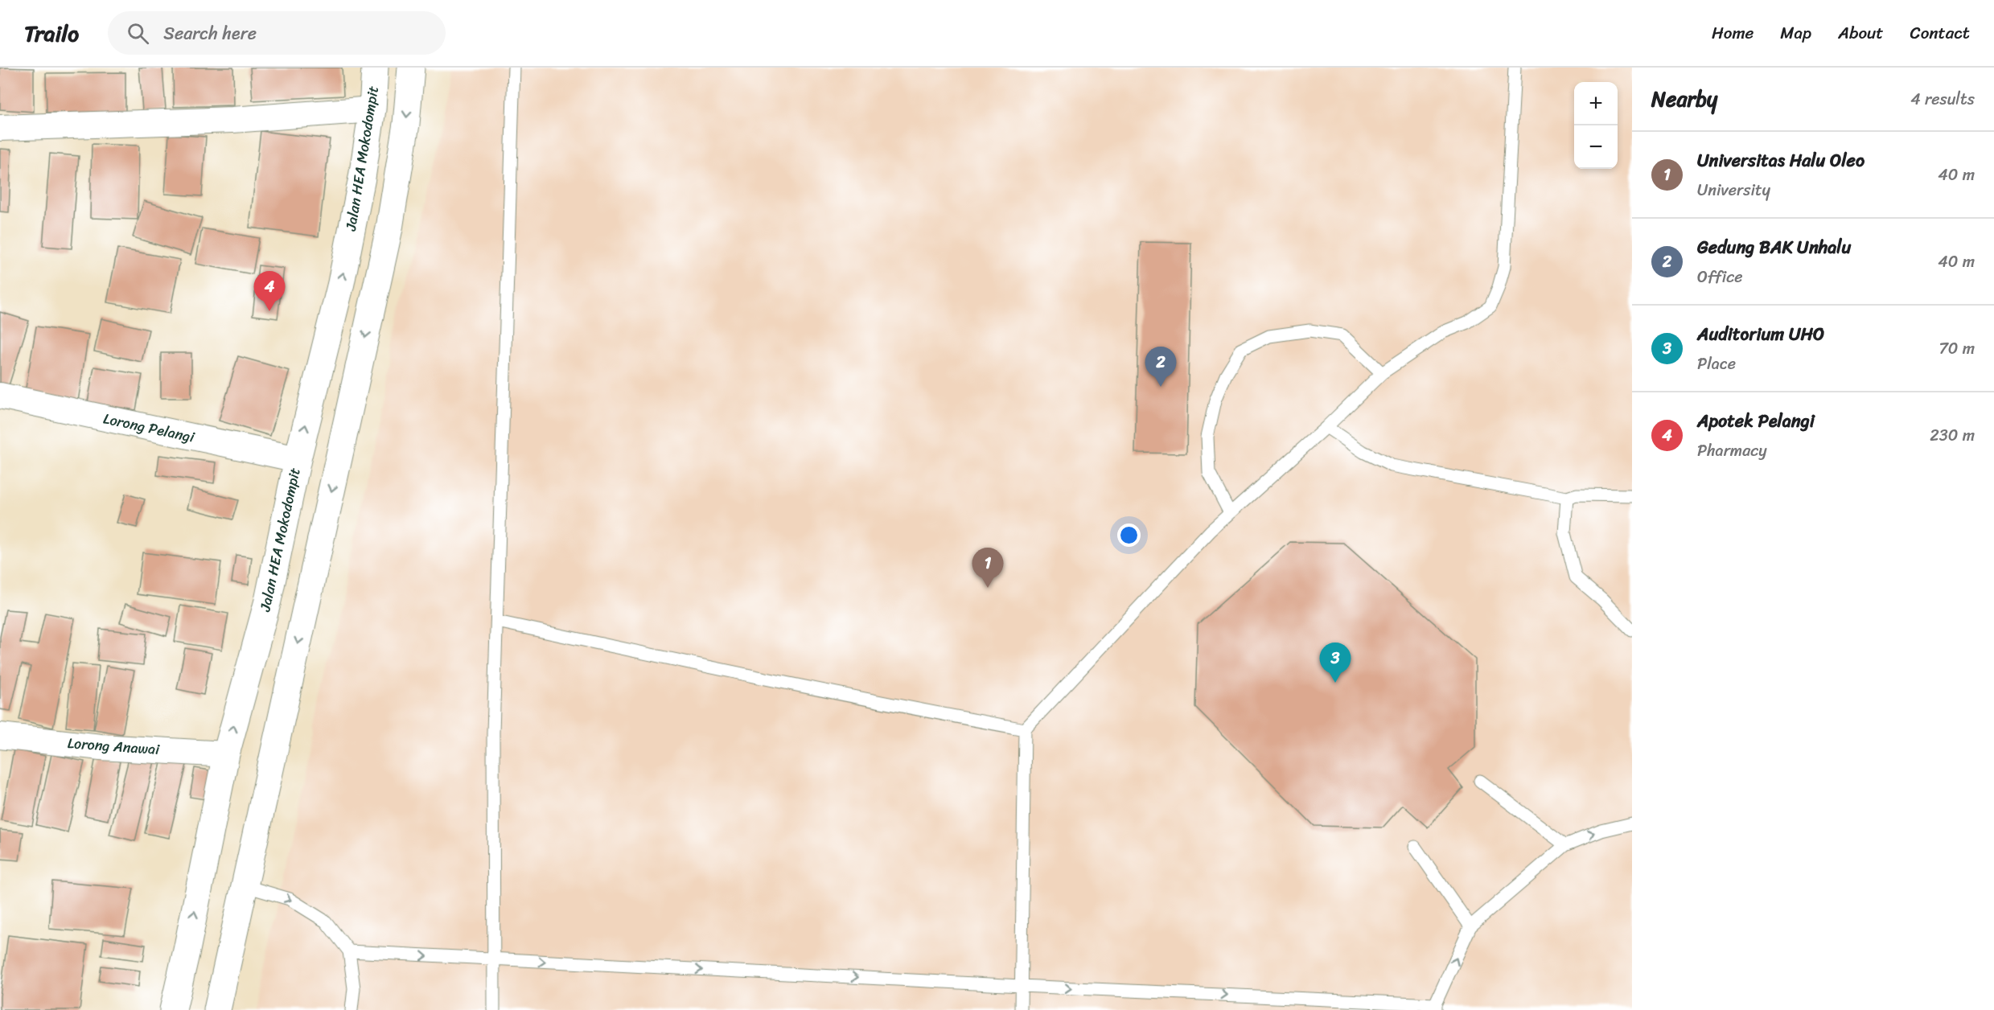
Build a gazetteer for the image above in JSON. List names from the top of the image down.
{
  "streets": {
    "street": ["Jalan HEA Mokodompit", "Lorong Pelangi", "Lorong Anawai"]
  },
  "crossings": [
    ["Jalan HEA Mokodompit", "Lorong Pelangi"],
    ["Jalan HEA Mokodompit", "Lorong Anawai"]
  ],
  "page": {
    "header": "Trailo",
    "search": "Search here",
    "nav": [
      "Home",
      "Map",
      "About",
      "Contact"
    ],
    "heading": ["Nearby", "4 results"],
    "map_buttons": ["+", "−"],
    "list": [
      {
        "mark": "1",
        "name": "Universitas Halu Oleo",
        "note": "University",
        "value": "40 m"
      },
      {
        "mark": "2",
        "name": "Gedung BAK Unhalu",
        "note": "Office",
        "value": "40 m"
      },
      {
        "mark": "3",
        "name": "Auditorium UHO",
        "note": "Place",
        "value": "70 m"
      },
      {
        "mark": "4",
        "name": "Apotek Pelangi",
        "note": "Pharmacy",
        "value": "230 m"
      }
    ],
    "pins": [
      "4",
      "2",
      "1",
      "3"
    ]
  }
}
